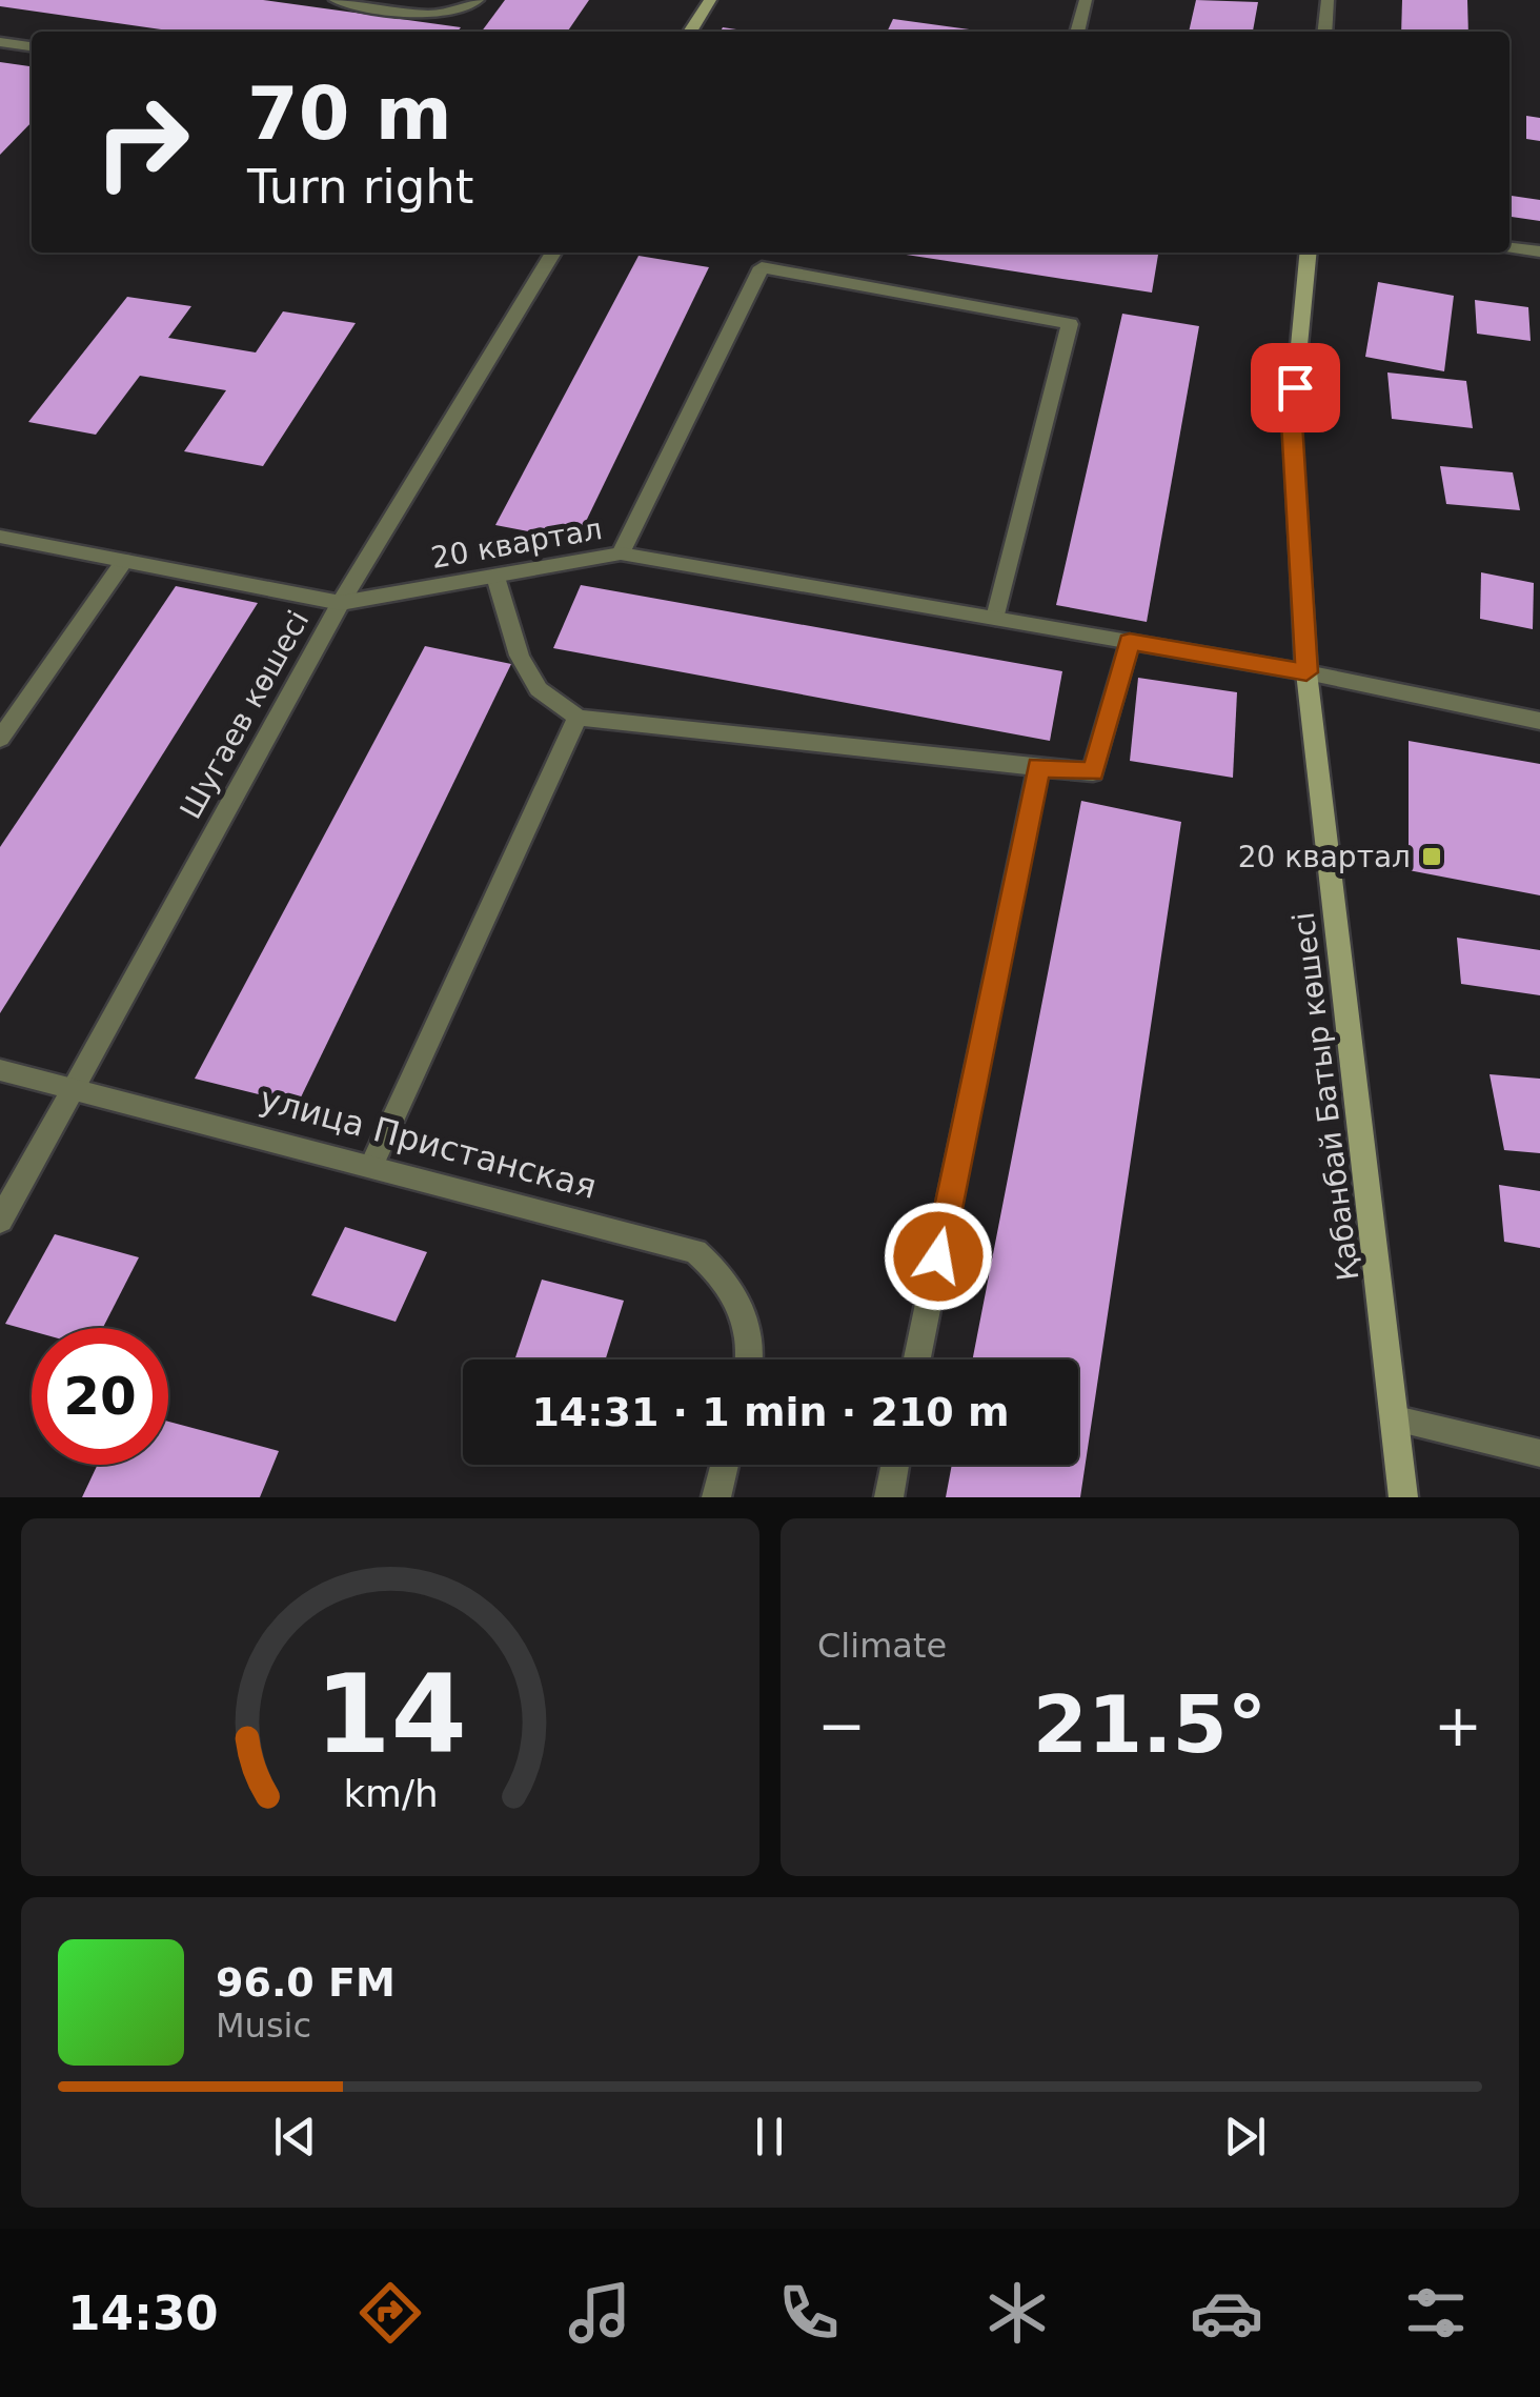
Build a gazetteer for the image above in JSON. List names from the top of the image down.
{
  "streets": {
    "main road": ["Қабанбай Батыр көшесі"],
    "street": ["20 квартал", "Шугаев көшесі", "улица Пристанская"]
  },
  "crossings": [
    ["20 квартал", "Шугаев көшесі"],
    ["20 квартал", "Қабанбай Батыр көшесі"],
    ["Шугаев көшесі", "улица Пристанская"]
  ],
  "places": {
    "transit": ["20 квартал"]
  },
  "page": {
    "turn": ["70 m", "Turn right"],
    "limit": "20",
    "trip": "14:31 · 1 min · 210 m",
    "tile": "Climate",
    "heat": ["−", "21.5°", "+"],
    "song": ["96.0 FM", "Music"],
    "tabs": "14:30",
    "gauge": ["14", "km/h"]
  }
}
